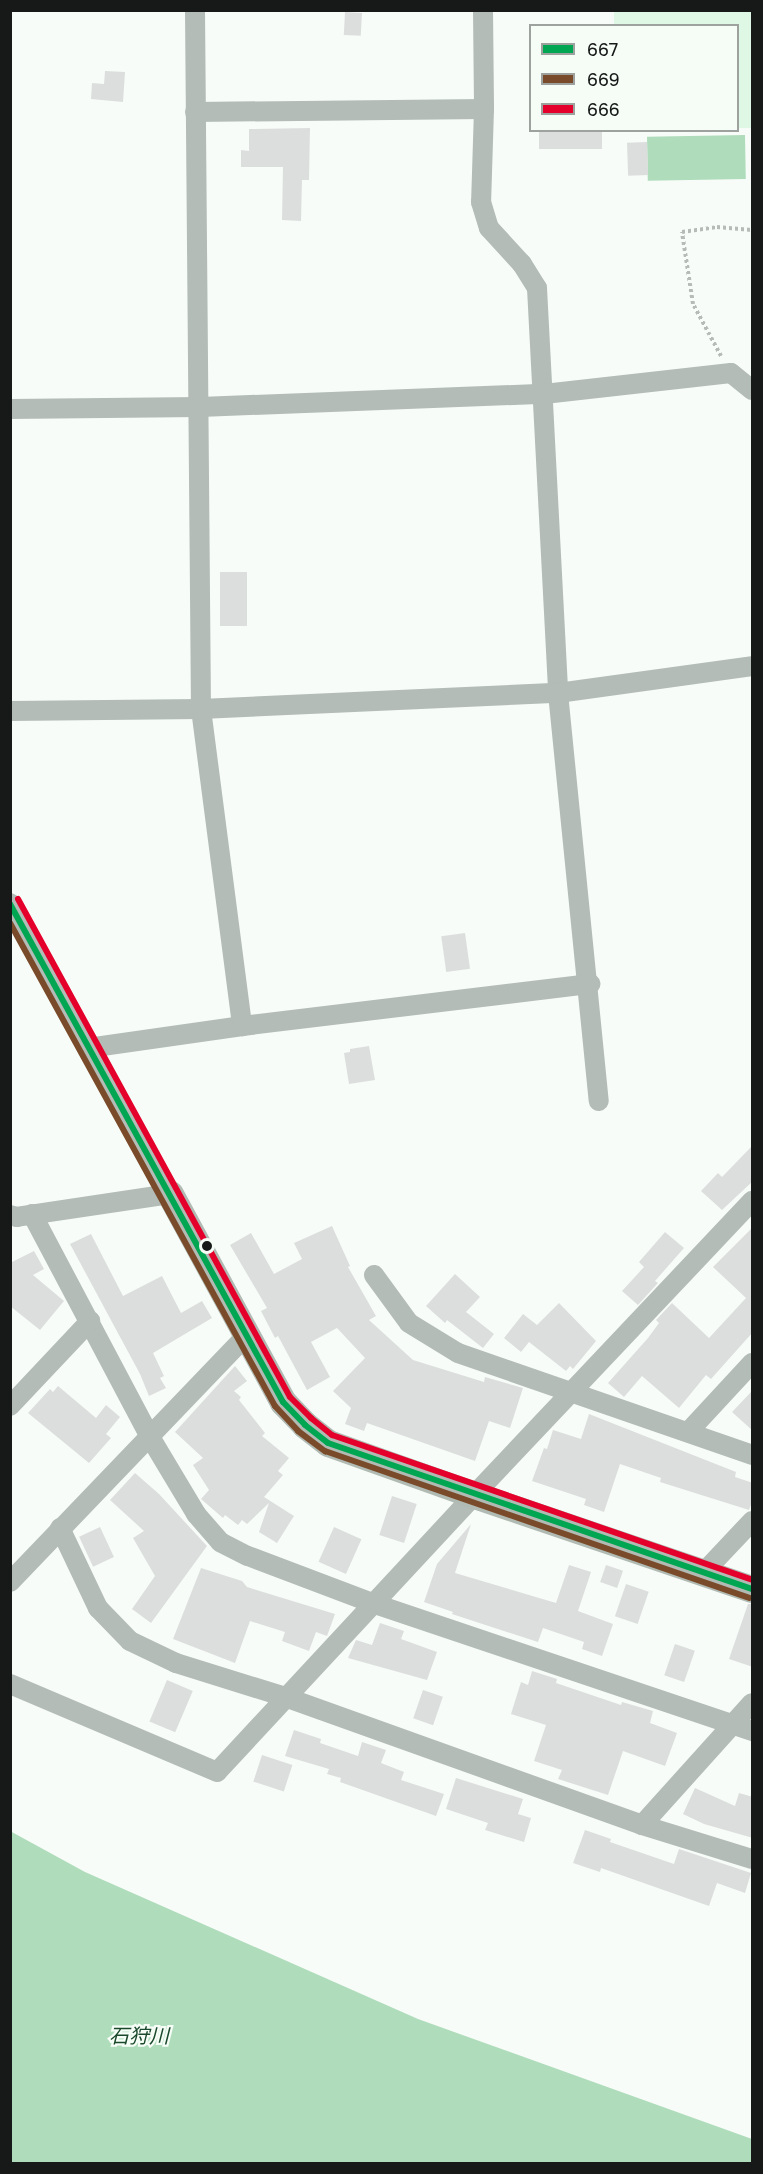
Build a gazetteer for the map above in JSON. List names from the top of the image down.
{
  "water": ["石狩川"],
  "lines": ["transit line 666", "transit line 667", "transit line 669"],
  "legend": ["667", "669", "666"]
}
